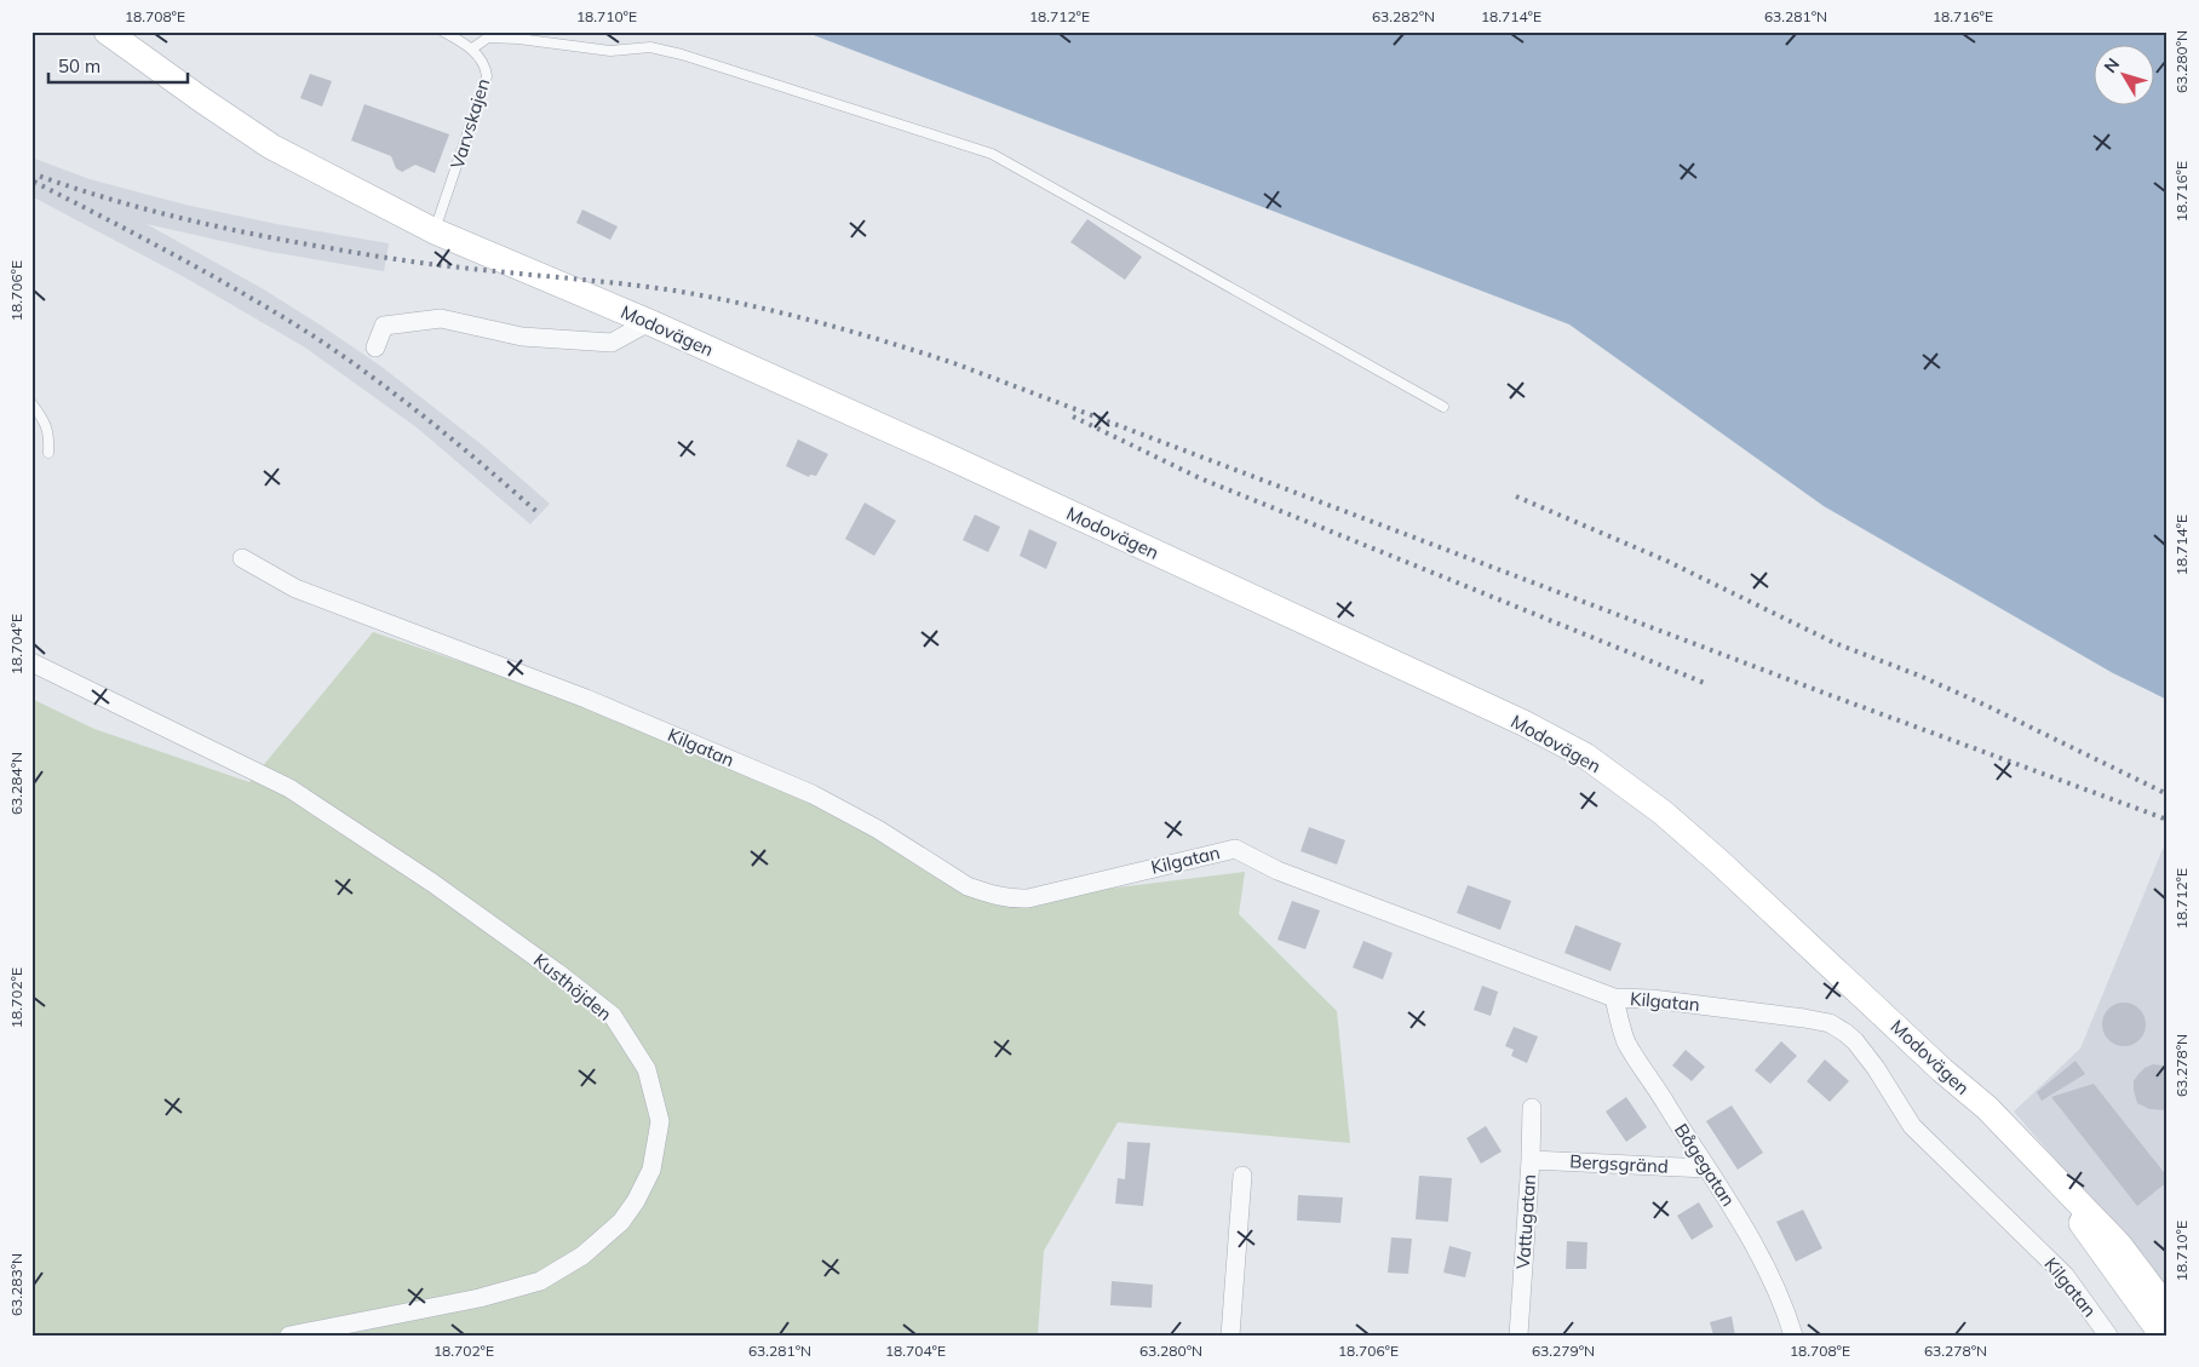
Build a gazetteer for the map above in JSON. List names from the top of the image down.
{
  "streets": {
    "main road": ["Modovägen"],
    "street": [
      "Kilgatan",
      "Kusthöjden",
      "Bergsgränd",
      "Bågegatan",
      "Vattugatan"
    ],
    "lane": ["Varvskajen"]
  },
  "crossings": [
    ["Varvskajen", "Modovägen"],
    ["Kilgatan", "Bågegatan"],
    ["Bergsgränd", "Bågegatan"],
    ["Bergsgränd", "Vattugatan"]
  ],
  "scale_bar": "50 m",
  "north": "top left",
  "coordinates": [
    "18.708°E",
    "18.710°E",
    "18.712°E",
    "63.282°N",
    "18.714°E",
    "63.281°N",
    "18.716°E",
    "63.280°N",
    "18.706°E",
    "18.704°E",
    "63.284°N",
    "18.702°E",
    "63.278°N",
    "63.283°N",
    "63.279°N"
  ]
}
